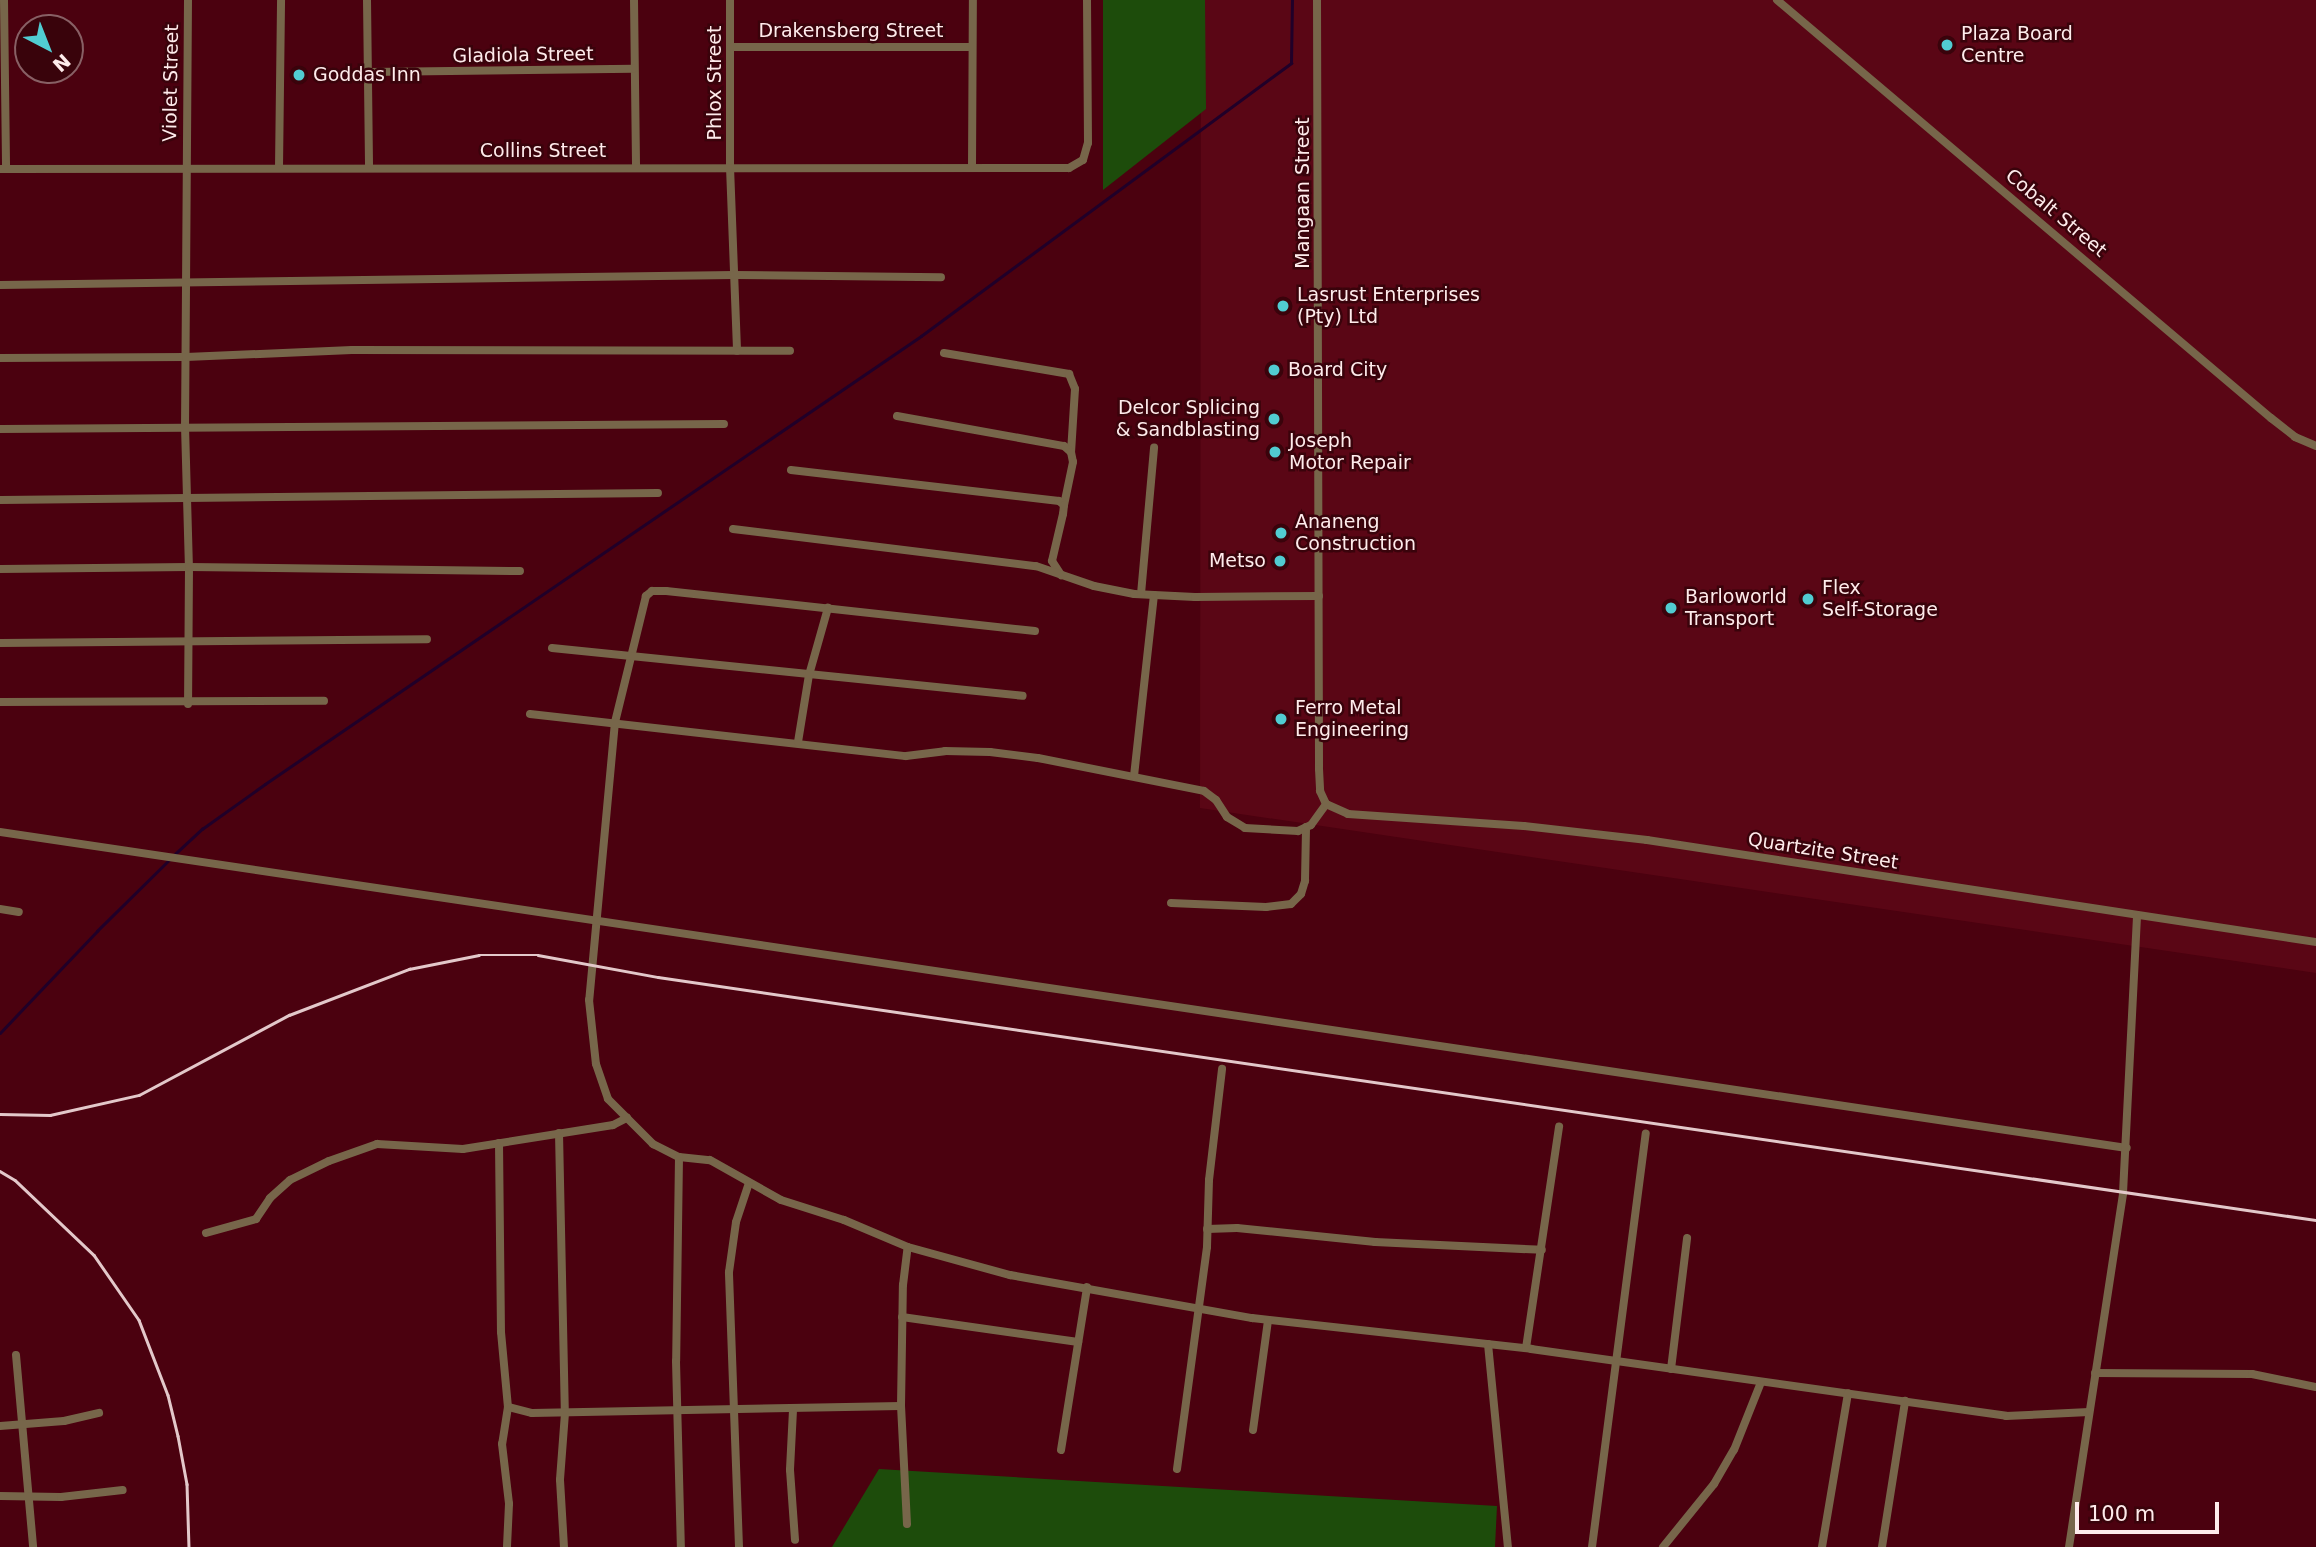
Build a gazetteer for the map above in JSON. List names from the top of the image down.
{
  "streets": {
    "street": [
      "Drakensberg Street",
      "Gladiola Street",
      "Violet Street",
      "Phlox Street",
      "Collins Street",
      "Mangaan Street",
      "Cobalt Street",
      "Quartzite Street"
    ]
  },
  "crossings": [
    ["Drakensberg Street", "Phlox Street"],
    ["Violet Street", "Collins Street"],
    ["Phlox Street", "Collins Street"],
    ["Mangaan Street", "Quartzite Street"]
  ],
  "places": [
    "Plaza Board Centre",
    "Goddas Inn",
    "Lasrust Enterprises (Pty) Ltd",
    "Board City",
    "Delcor Splicing & Sandblasting",
    "Joseph Motor Repair",
    "Ananeng Construction",
    "Metso",
    "Flex Self-Storage",
    "Barloworld Transport",
    "Ferro Metal Engineering"
  ],
  "scale_bar": "100 m",
  "north": "bottom right"
}
